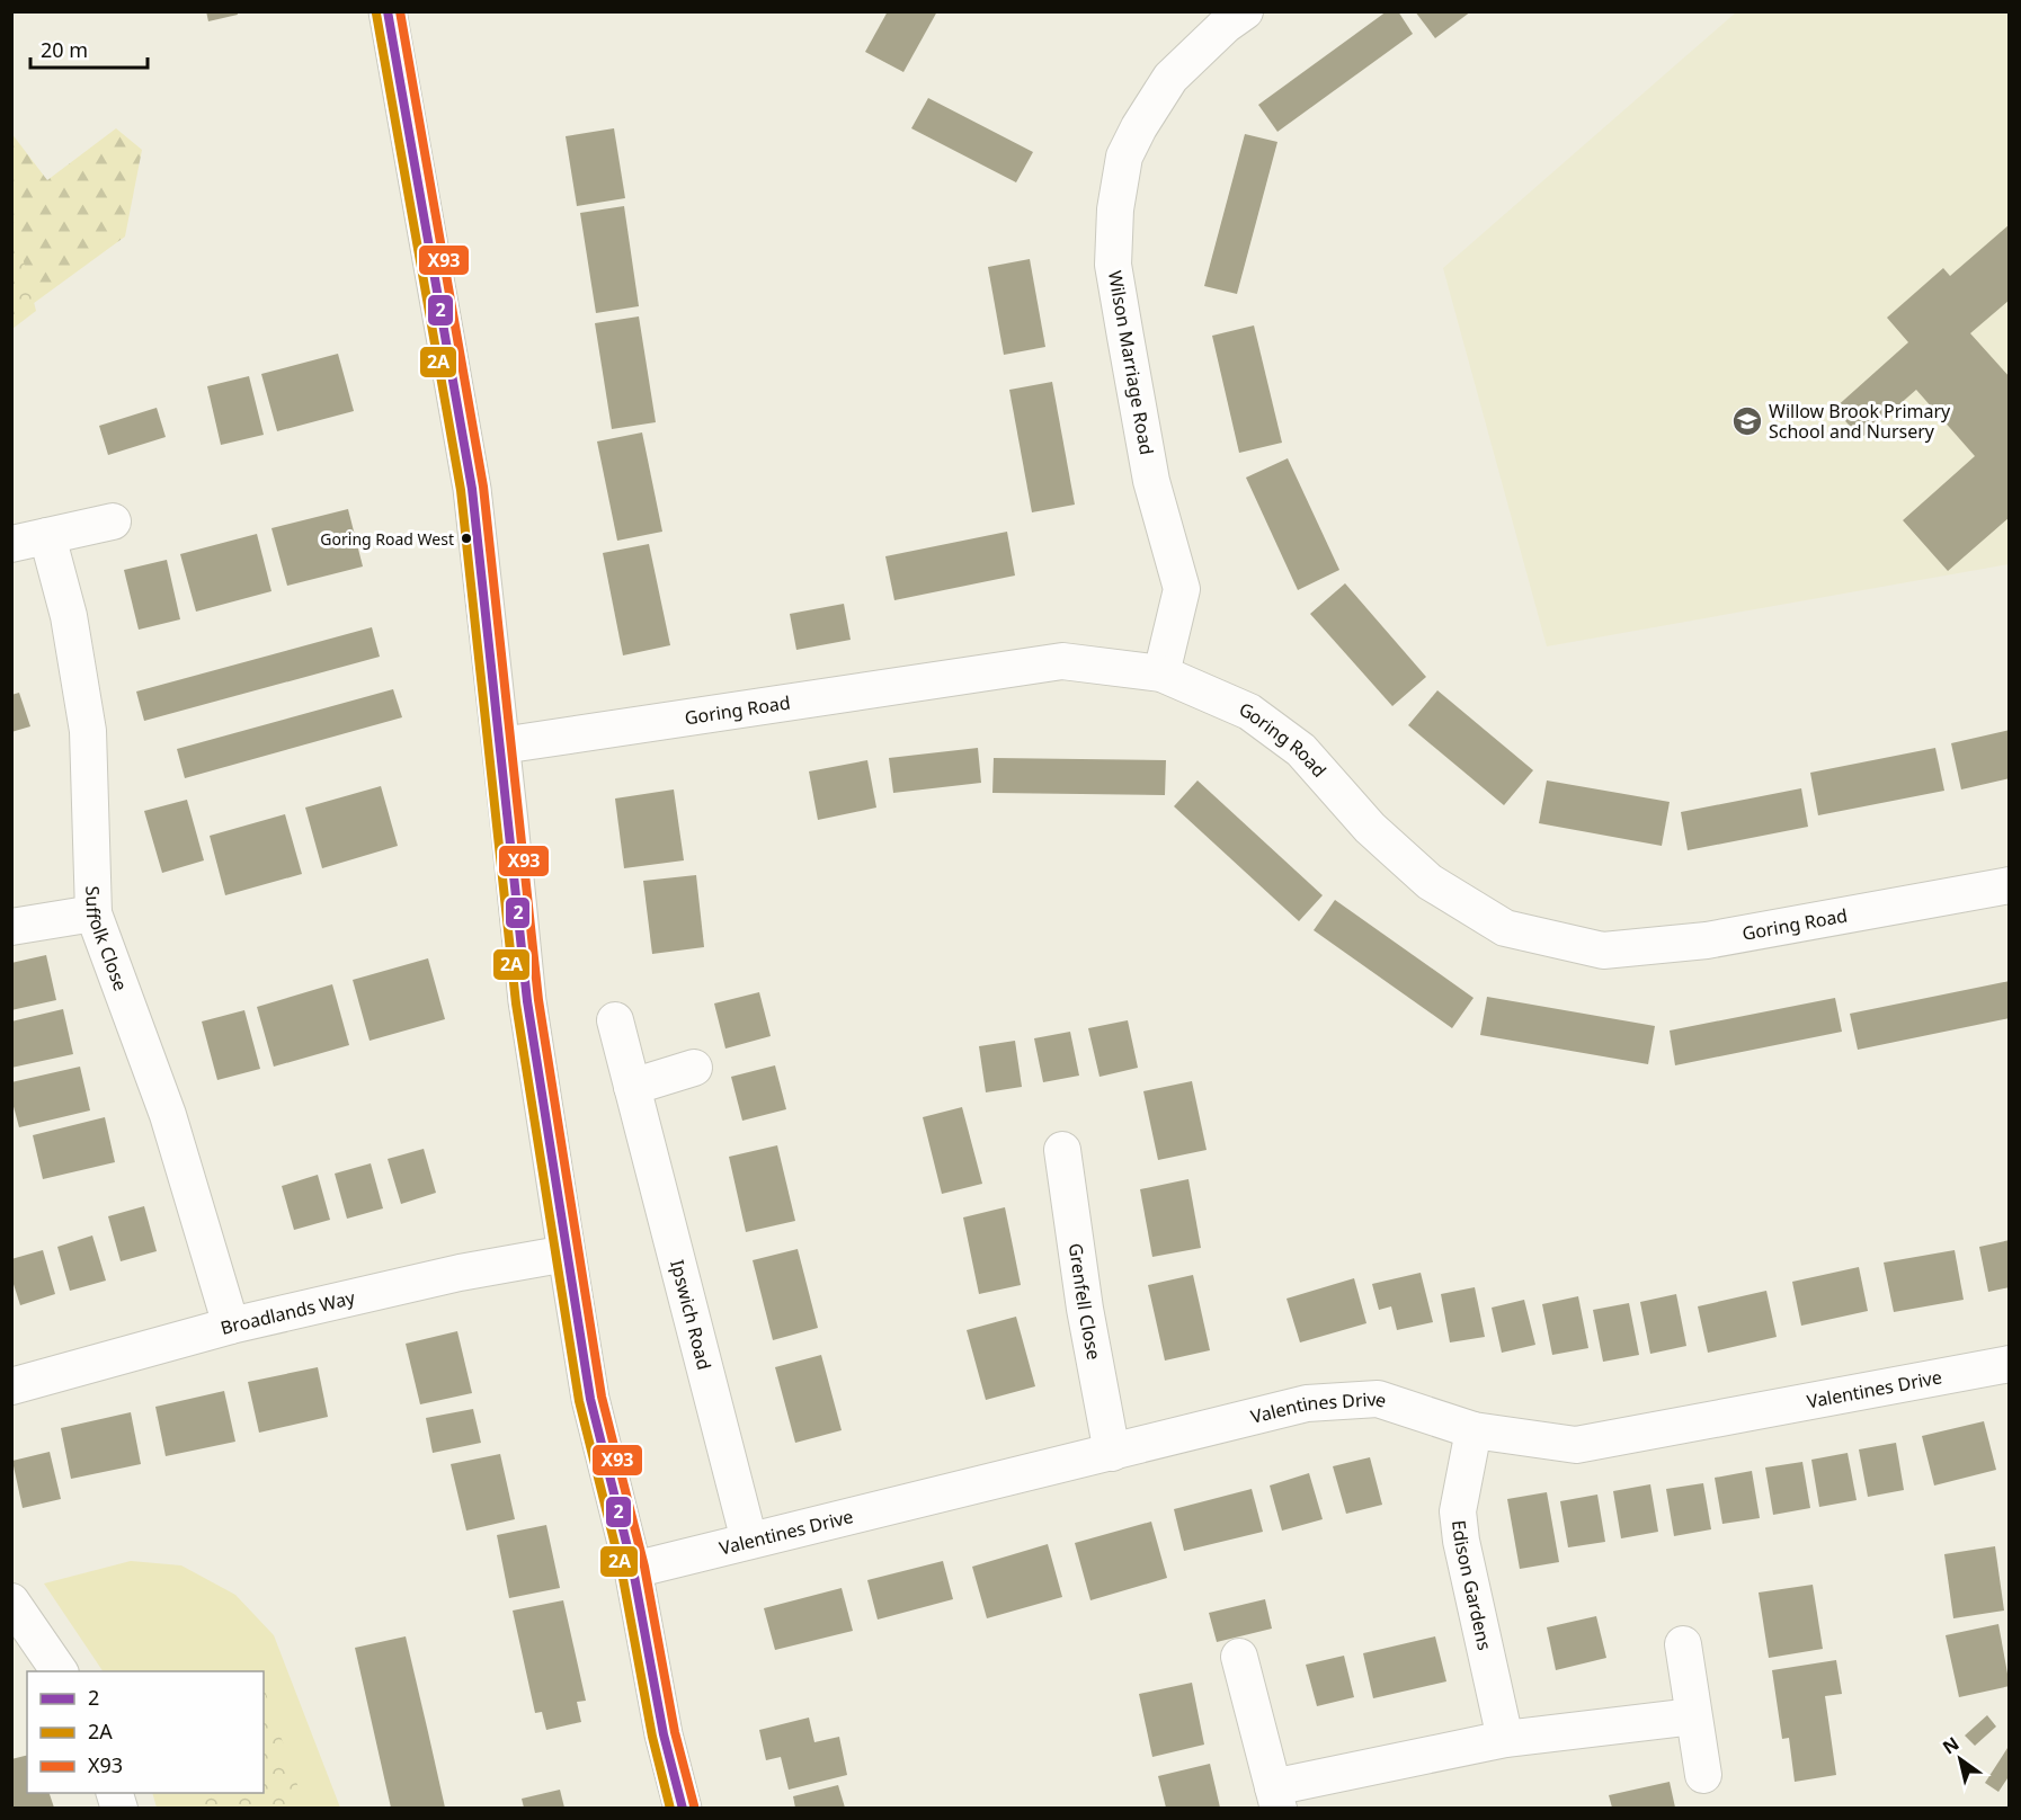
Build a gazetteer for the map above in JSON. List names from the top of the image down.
{
  "streets": {
    "street": [
      "Wilson Marriage Road",
      "Goring Road",
      "Suffolk Close",
      "Grenfell Close",
      "Broadlands Way",
      "Ipswich Road",
      "Valentines Drive",
      "Edison Gardens"
    ]
  },
  "crossings": [
    ["Wilson Marriage Road", "Goring Road"],
    ["Suffolk Close", "Broadlands Way"],
    ["Grenfell Close", "Valentines Drive"],
    ["Ipswich Road", "Valentines Drive"],
    ["Valentines Drive", "Edison Gardens"]
  ],
  "places": {
    "school or university": ["Willow Brook Primary School and Nursery"],
    "other": ["Goring Road West"]
  },
  "lines": ["transit line 2", "transit line X93", "transit line 2A"],
  "legend": ["2", "2A", "X93"],
  "scale_bar": "20 m",
  "north": "top left"
}
